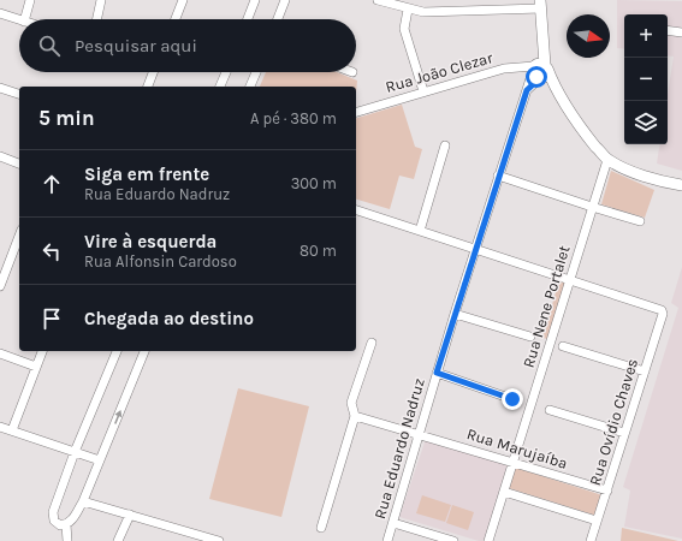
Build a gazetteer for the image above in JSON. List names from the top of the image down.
{
  "streets": {
    "street": [
      "Rua João Clezar",
      "Rua Nene Portalet",
      "Rua Ovídio Chaves",
      "Rua Eduardo Nadruz",
      "Rua Marujaíba"
    ]
  },
  "crossings": [
    ["Rua João Clezar", "Rua Eduardo Nadruz"],
    ["Rua Nene Portalet", "Rua Ovídio Chaves"],
    ["Rua Nene Portalet", "Rua Marujaíba"],
    ["Rua Ovídio Chaves", "Rua Marujaíba"],
    ["Rua Eduardo Nadruz", "Rua Marujaíba"]
  ],
  "north": "right",
  "page": {
    "map_buttons": ["+", "−"],
    "search": "Pesquisar aqui",
    "heading": ["5 min", "A pé · 380 m"],
    "list": [
      ["Siga em frente", "Rua Eduardo Nadruz", "300 m"],
      ["Vire à esquerda", "Rua Alfonsin Cardoso", "80 m"],
      "Chegada ao destino"
    ]
  }
}
